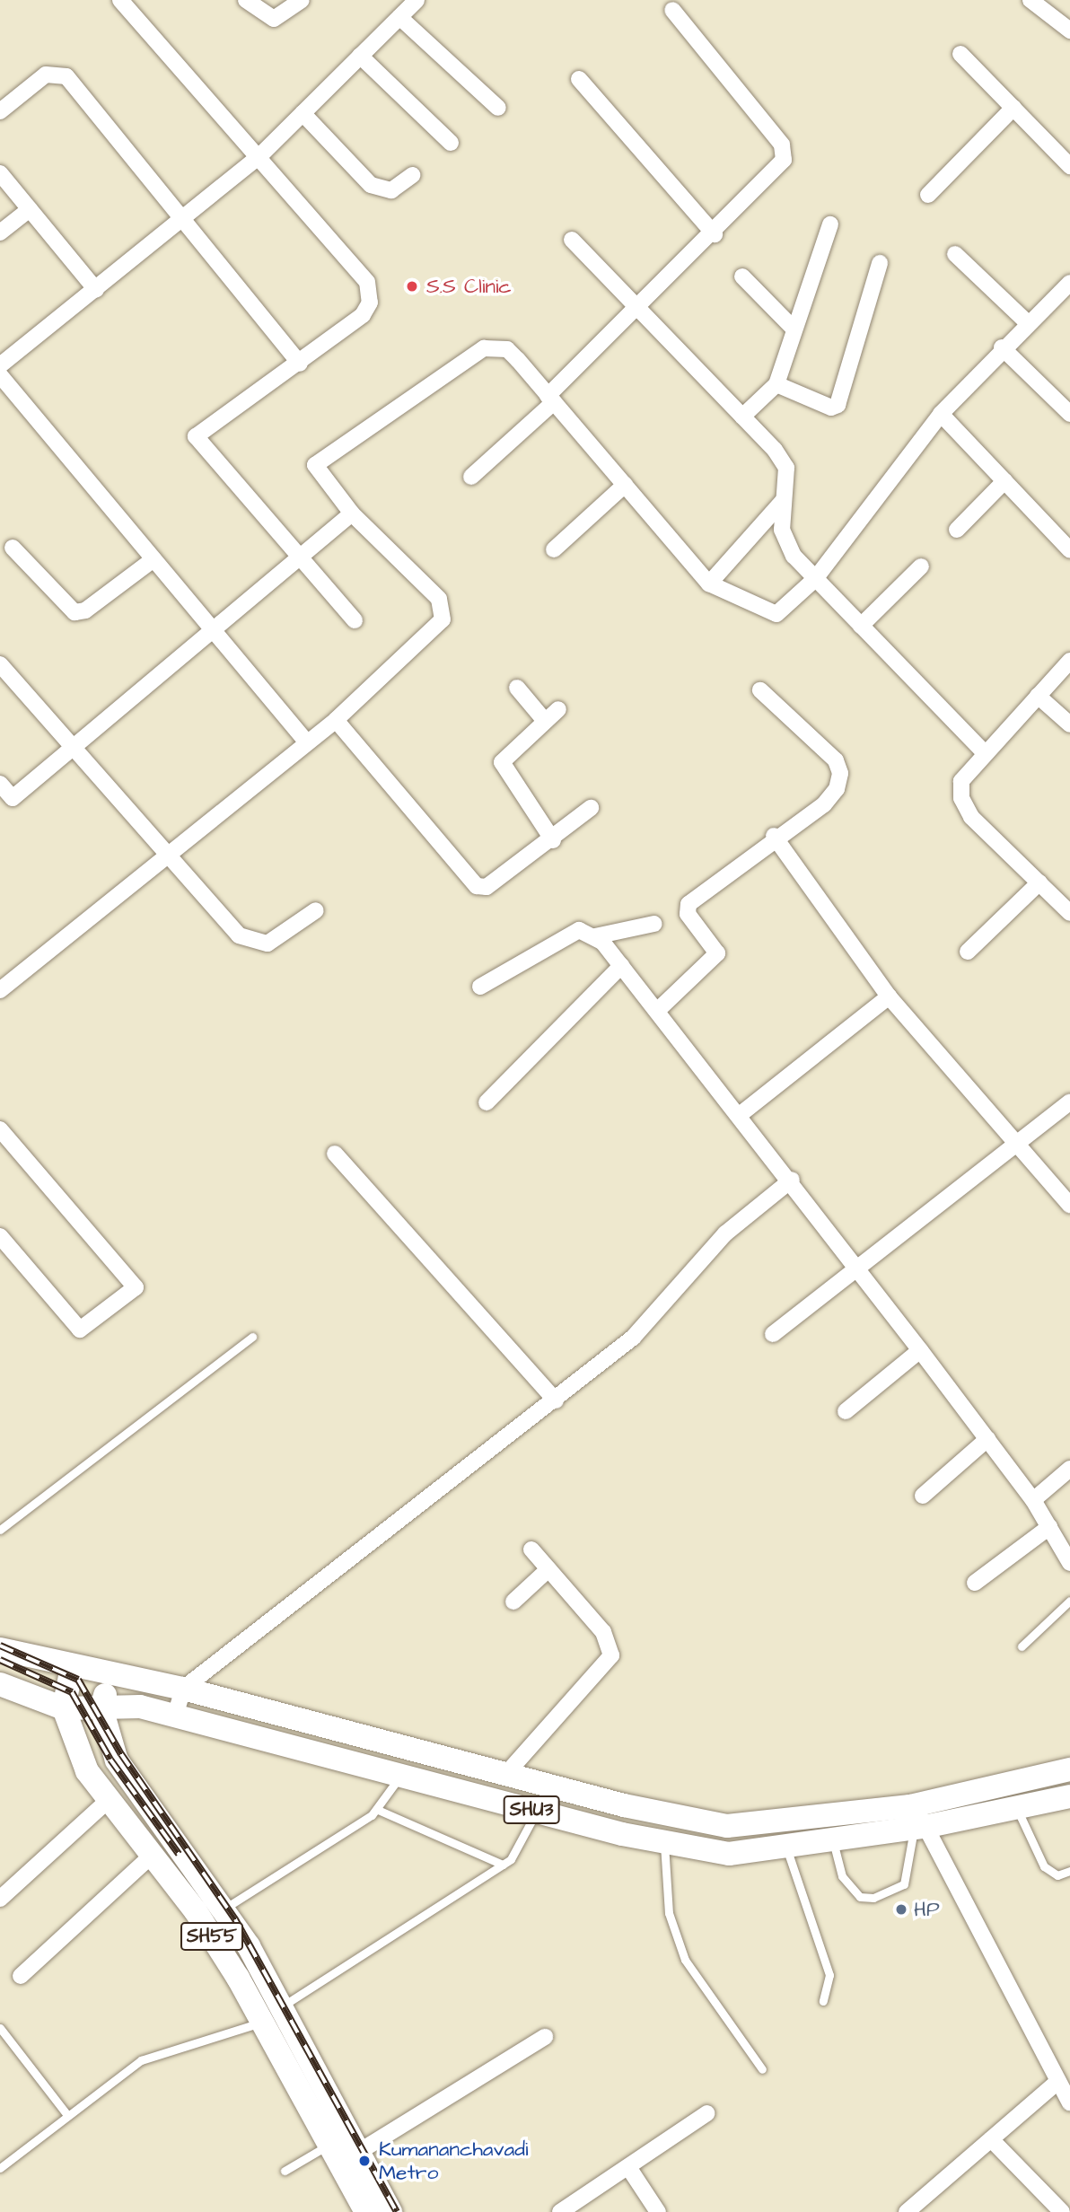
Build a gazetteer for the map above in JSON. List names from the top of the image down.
{
  "streets": {
    "main road": ["SHU3", "SH55"]
  },
  "crossings": [
    ["SHU3", "SH55"]
  ],
  "places": ["S.S Clinic", "HP", "Kumananchavadi Metro"]
}
